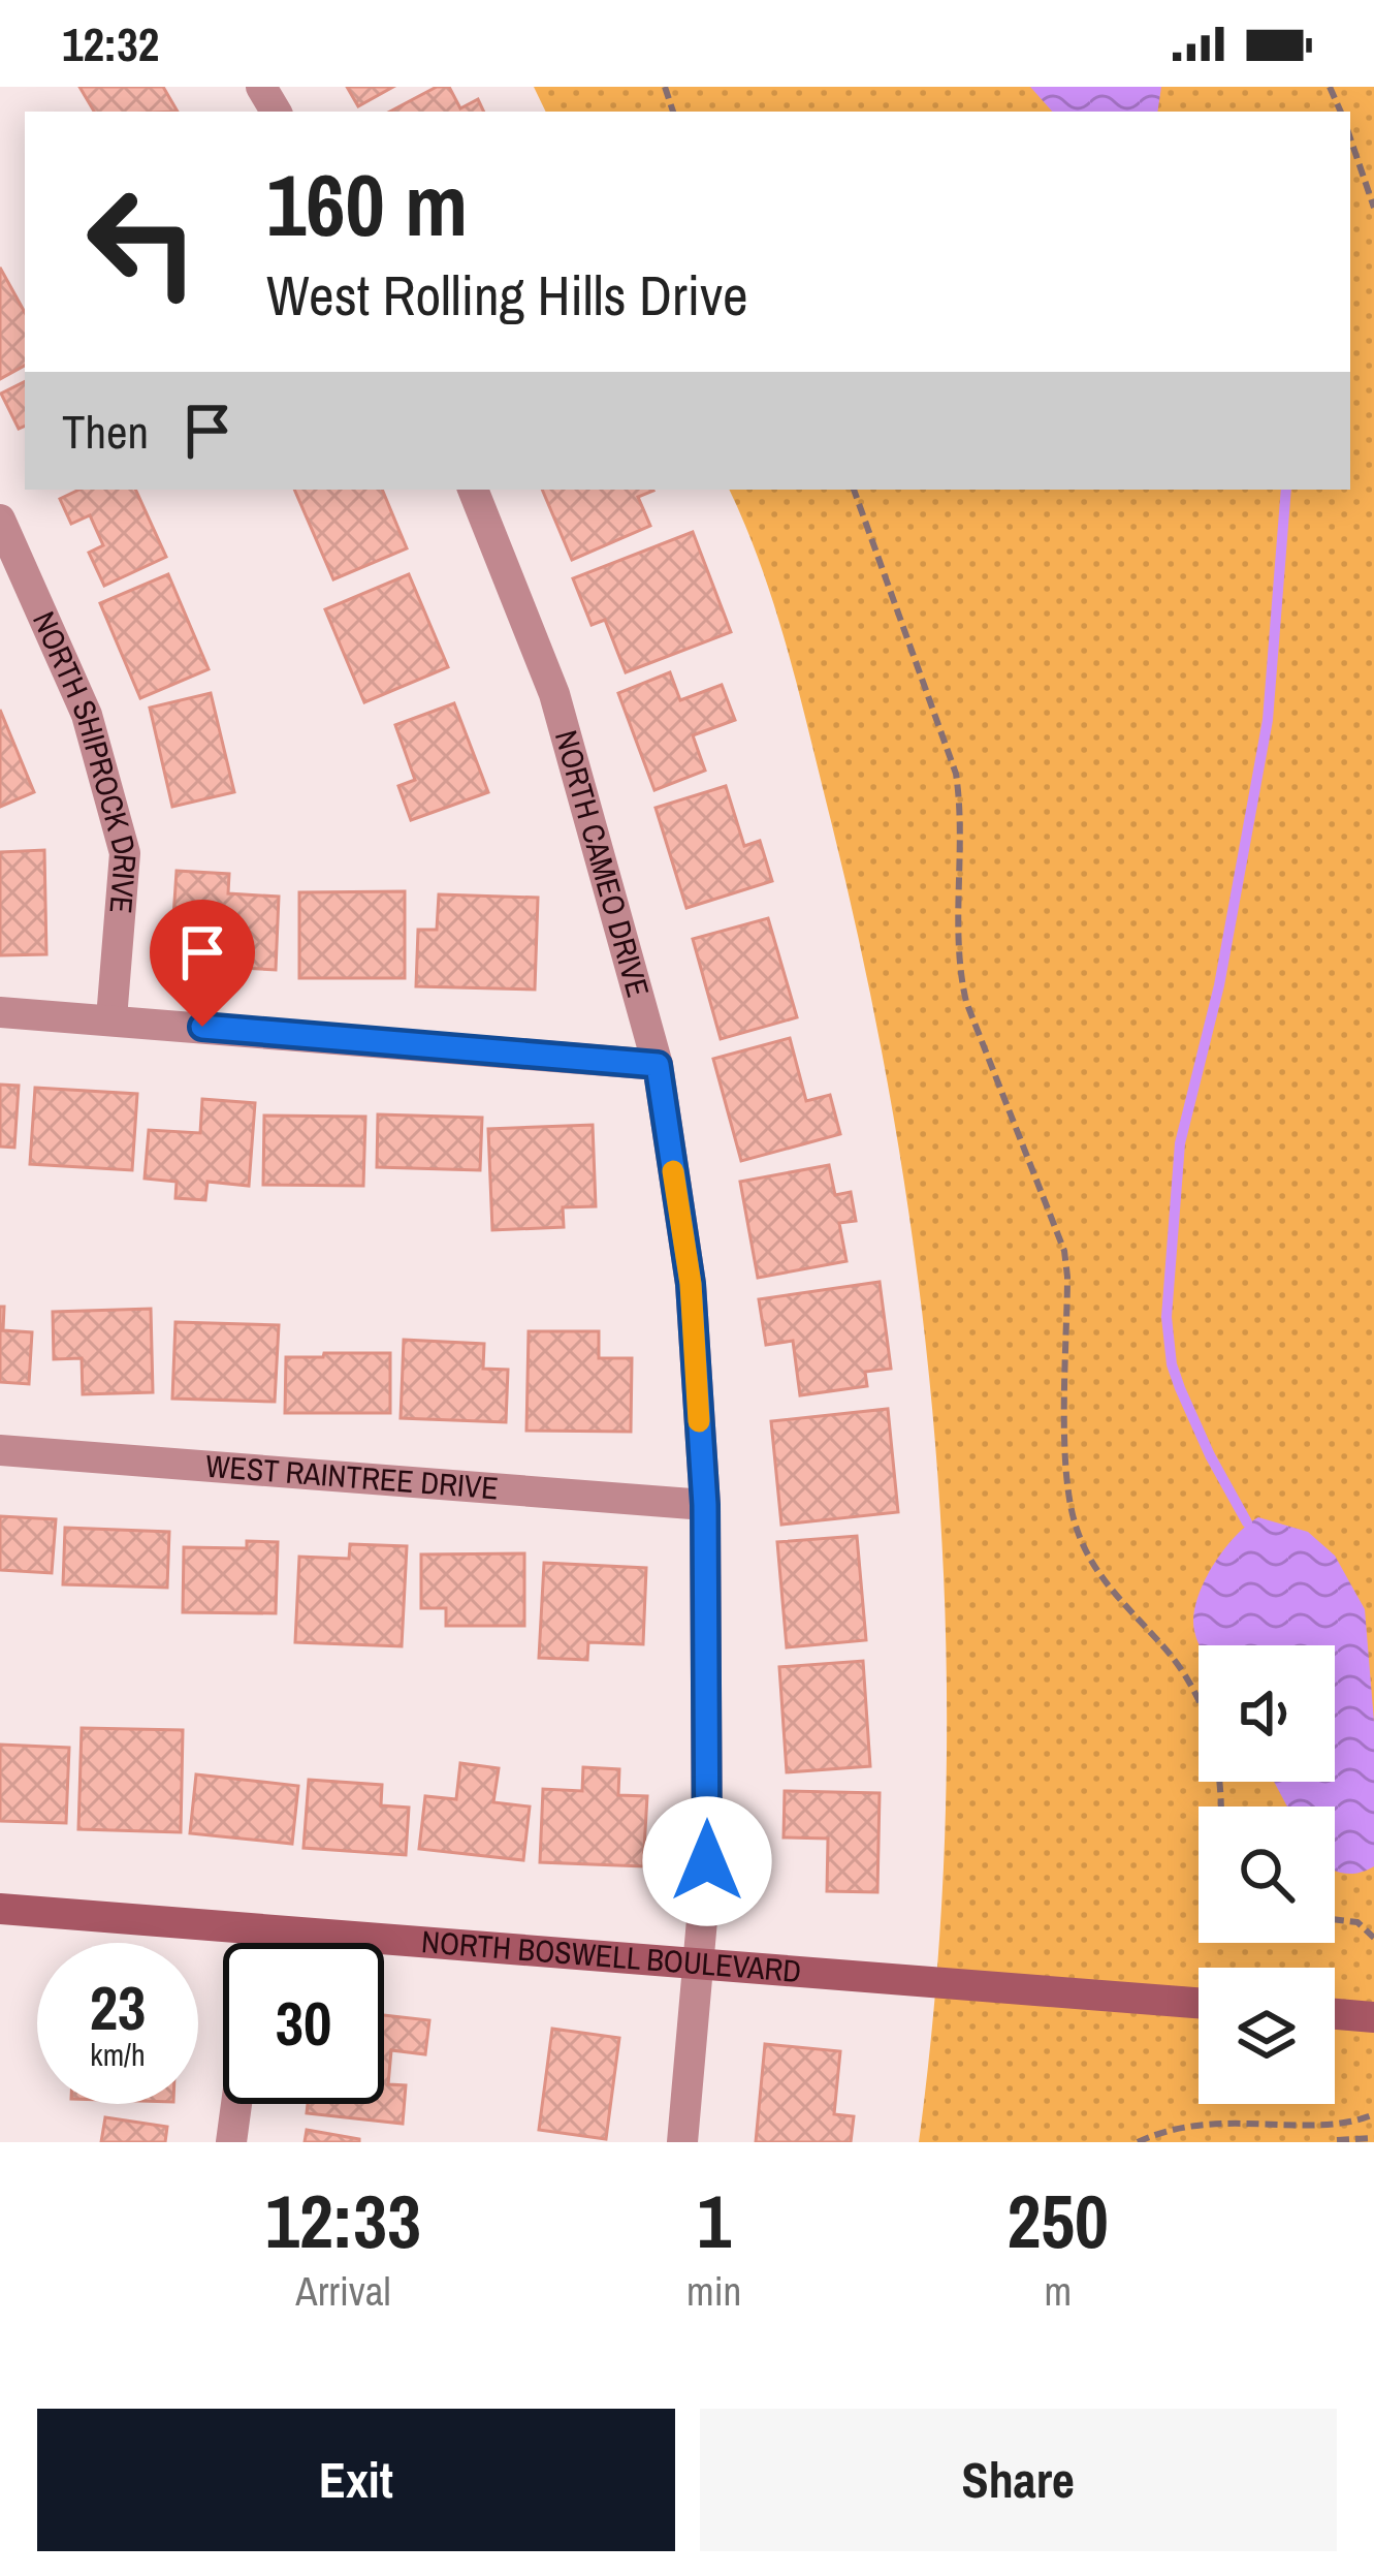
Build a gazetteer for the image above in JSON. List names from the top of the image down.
{
  "streets": {
    "street": [
      "NORTH SHIPROCK DRIVE",
      "NORTH CAMEO DRIVE",
      "WEST RAINTREE DRIVE",
      "NORTH BOSWELL BOULEVARD"
    ]
  },
  "crossings": [
    ["NORTH CAMEO DRIVE", "WEST RAINTREE DRIVE"],
    ["NORTH CAMEO DRIVE", "NORTH BOSWELL BOULEVARD"]
  ],
  "page": {
    "status": "12:32",
    "turn": ["160 m", "West Rolling Hills Drive"],
    "then": "Then",
    "speed": "23 km/h",
    "limit": "30",
    "eta": [
      "12:33",
      "Arrival",
      "1",
      "min",
      "250",
      "m"
    ],
    "buttons": ["Exit", "Share"]
  }
}
